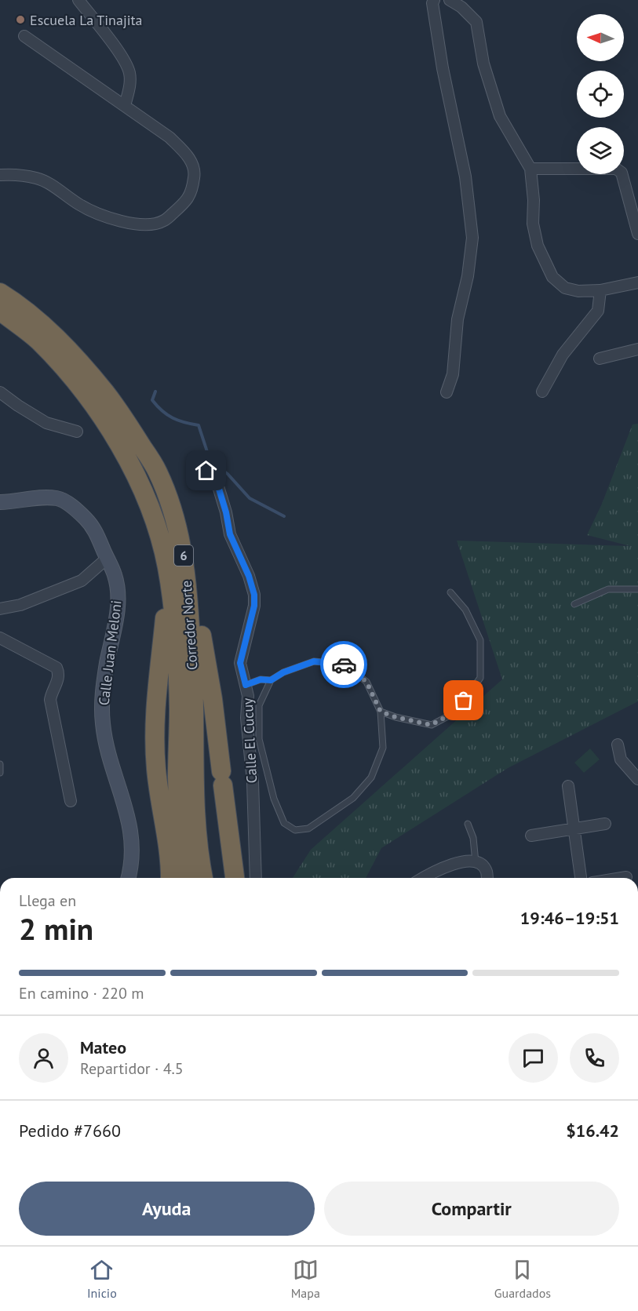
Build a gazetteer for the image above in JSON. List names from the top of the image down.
{
  "streets": {
    "highway": ["6", "Corredor Norte"],
    "main road": ["Calle Juan Meloni"],
    "street": ["Calle El Cucuy"]
  },
  "places": ["Escuela La Tinajita"],
  "north": "left",
  "page": {
    "heading": ["2 min", "Llega en", "19:46–19:51"],
    "panel": [
      "Mateo",
      "Repartidor · 4.5",
      "Pedido #7660",
      "$16.42"
    ],
    "bar": "En camino · 220 m",
    "buttons": ["Ayuda", "Compartir"],
    "tabs": ["Inicio", "Mapa", "Guardados"]
  }
}
